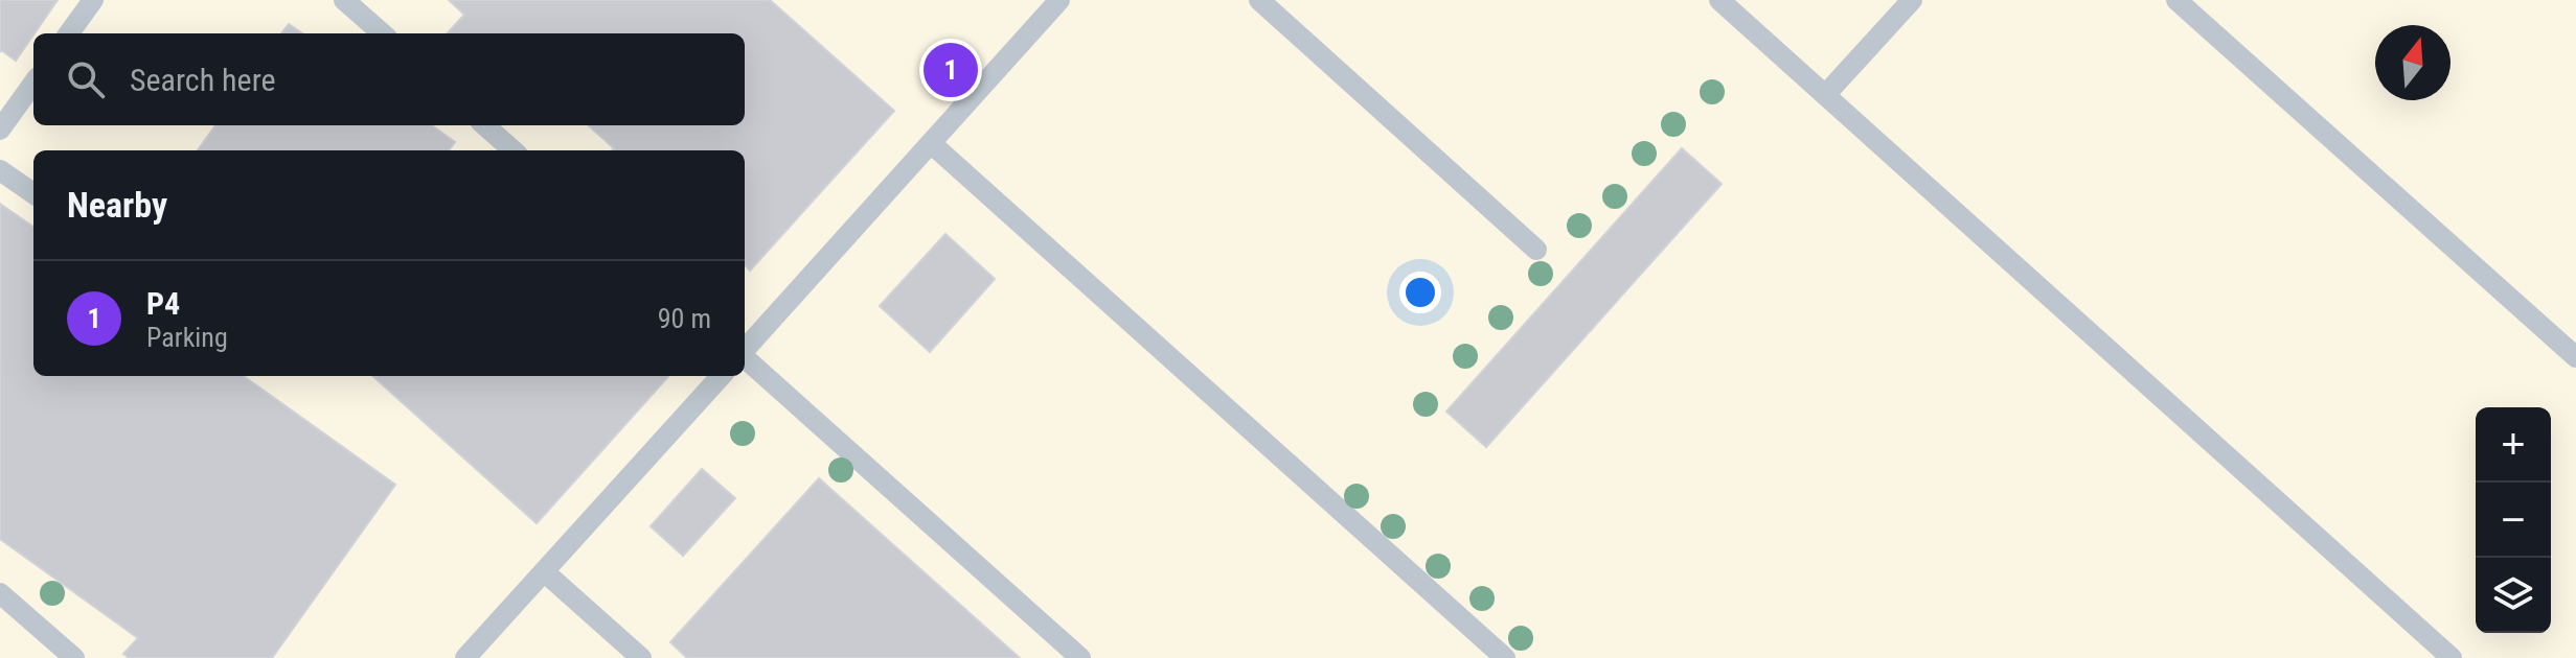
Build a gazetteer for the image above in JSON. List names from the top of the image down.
{
  "north": "top",
  "page": {
    "search": "Search here",
    "pins": "1",
    "heading": "Nearby",
    "list": [
      {
        "mark": "1",
        "name": "P4",
        "note": "Parking",
        "value": "90 m"
      }
    ],
    "map_buttons": ["+", "−"]
  }
}
